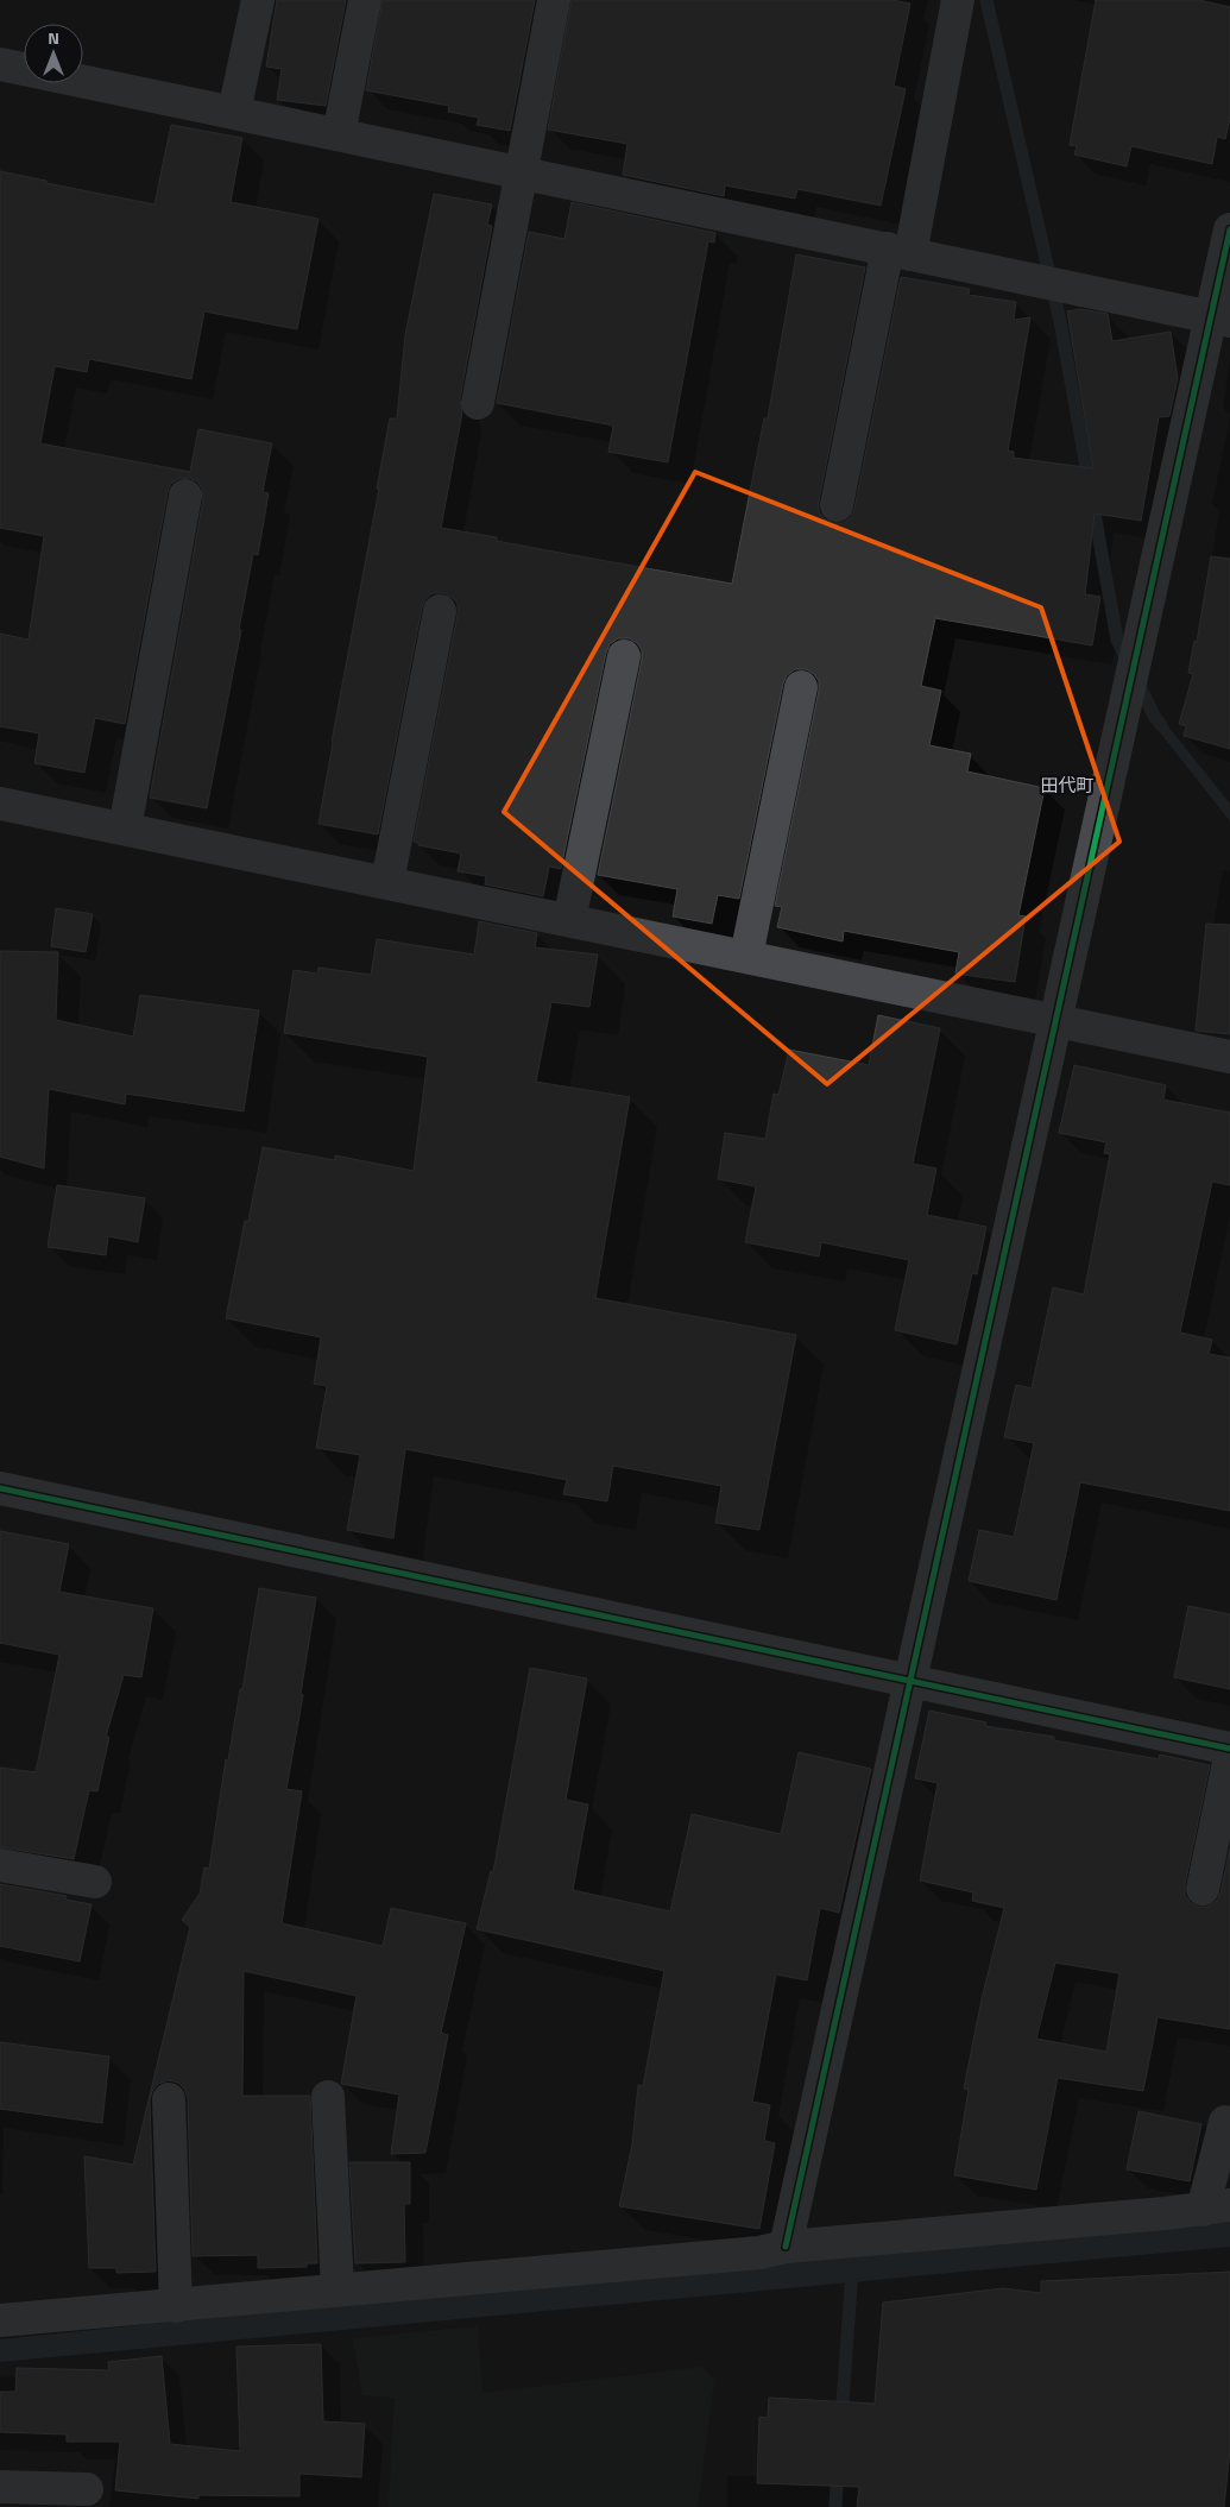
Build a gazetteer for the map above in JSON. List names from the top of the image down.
{
  "districts": ["田代町"],
  "north": "top"
}
